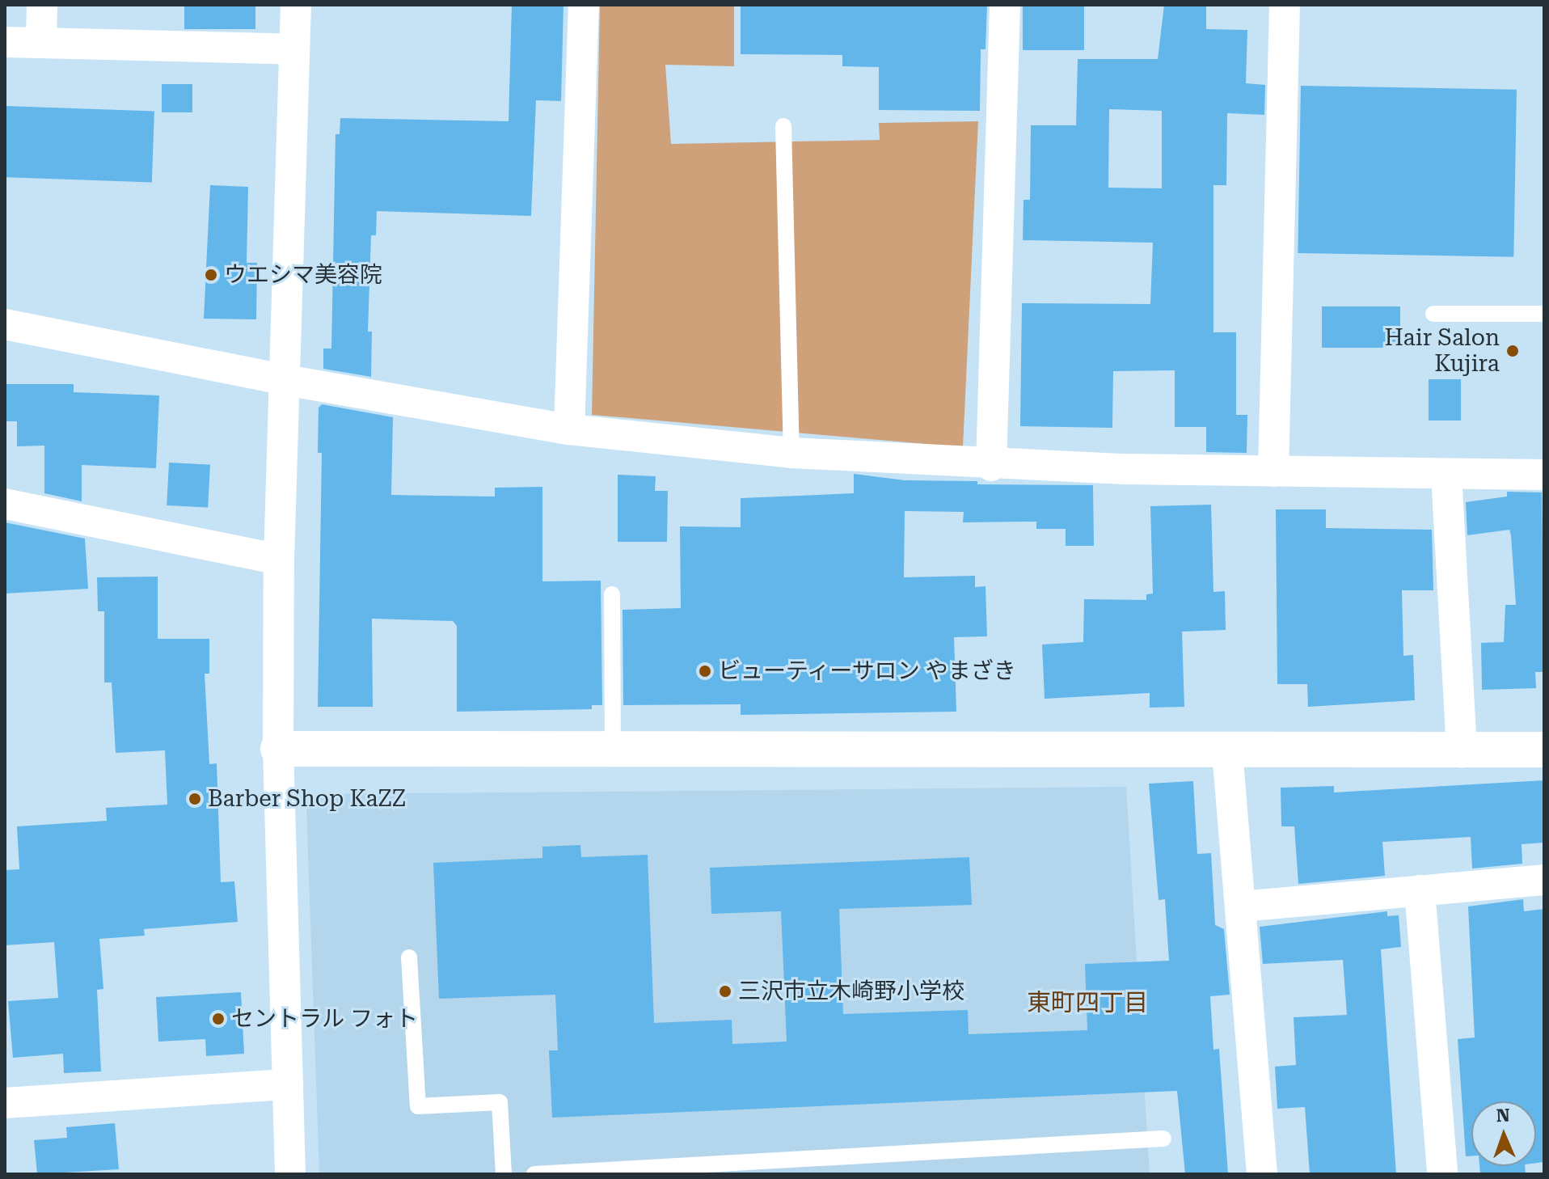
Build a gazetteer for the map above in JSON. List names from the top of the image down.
{
  "districts": ["東町四丁目"],
  "places": [
    "ウエシマ美容院",
    "Hair Salon Kujira",
    "ビューティーサロン やまざき",
    "Barber Shop KaZZ",
    "三沢市立木崎野小学校",
    "セントラル フォト"
  ],
  "north": "top"
}
